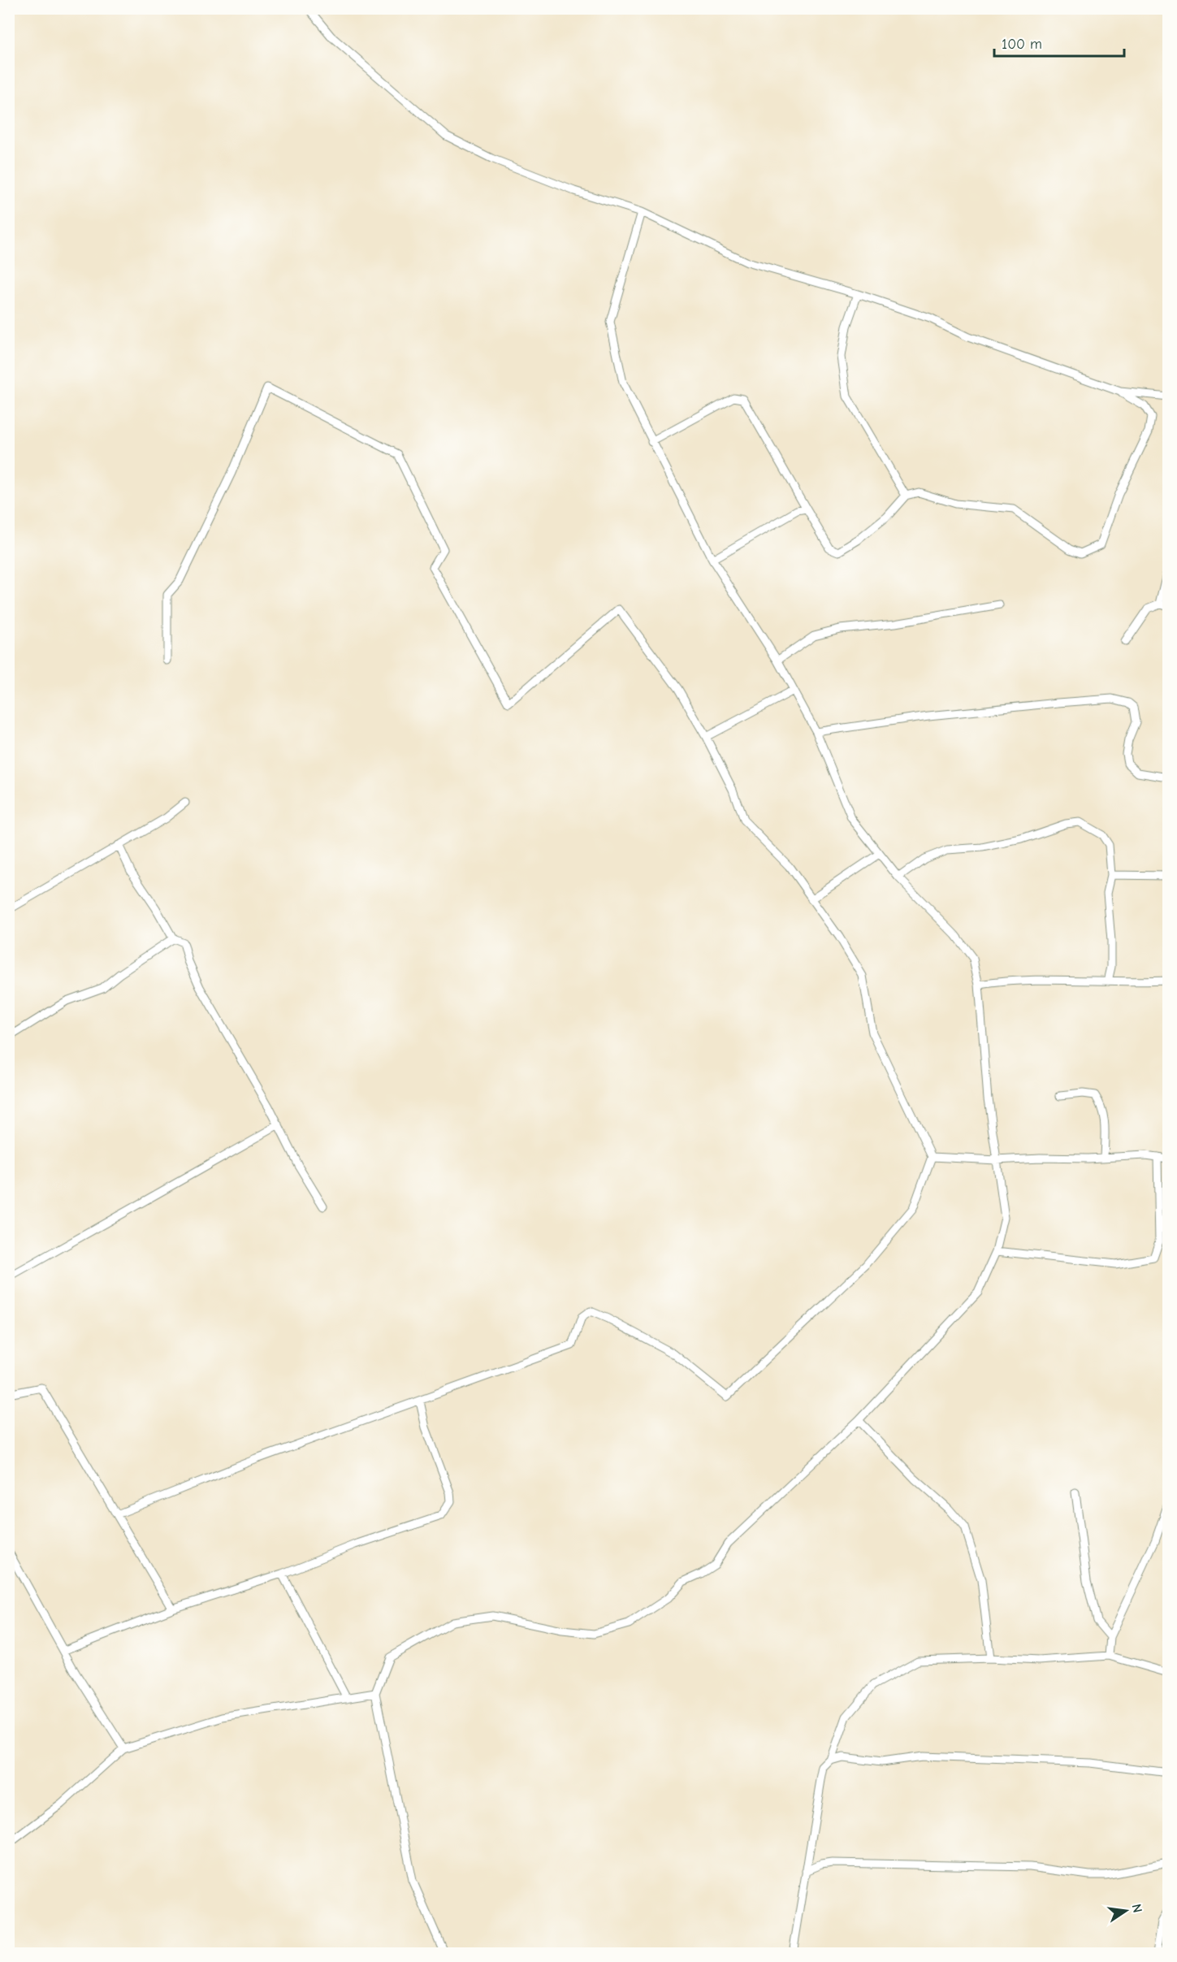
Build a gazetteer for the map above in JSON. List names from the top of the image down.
{
  "scale_bar": "100 m",
  "north": "right"
}
